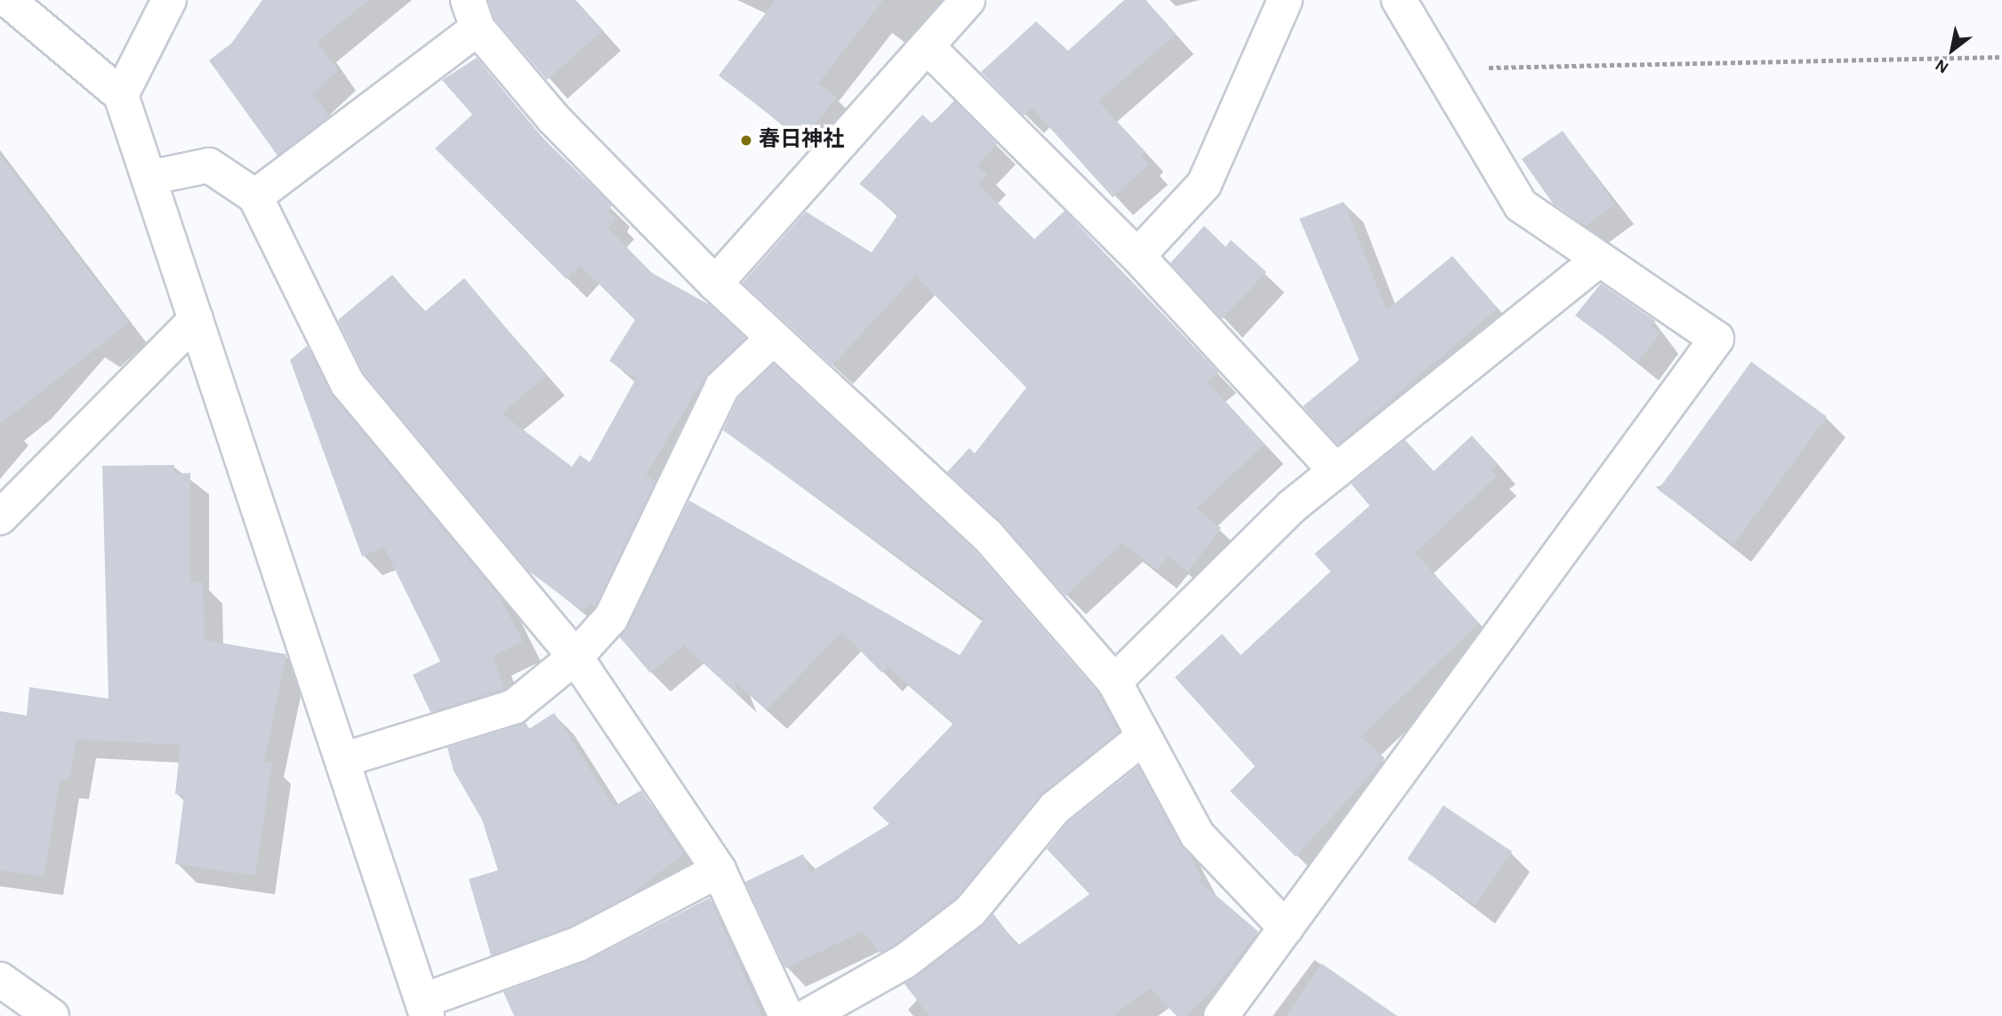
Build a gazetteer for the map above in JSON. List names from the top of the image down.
{
  "places": ["春日神社"],
  "north": "bottom left"
}
